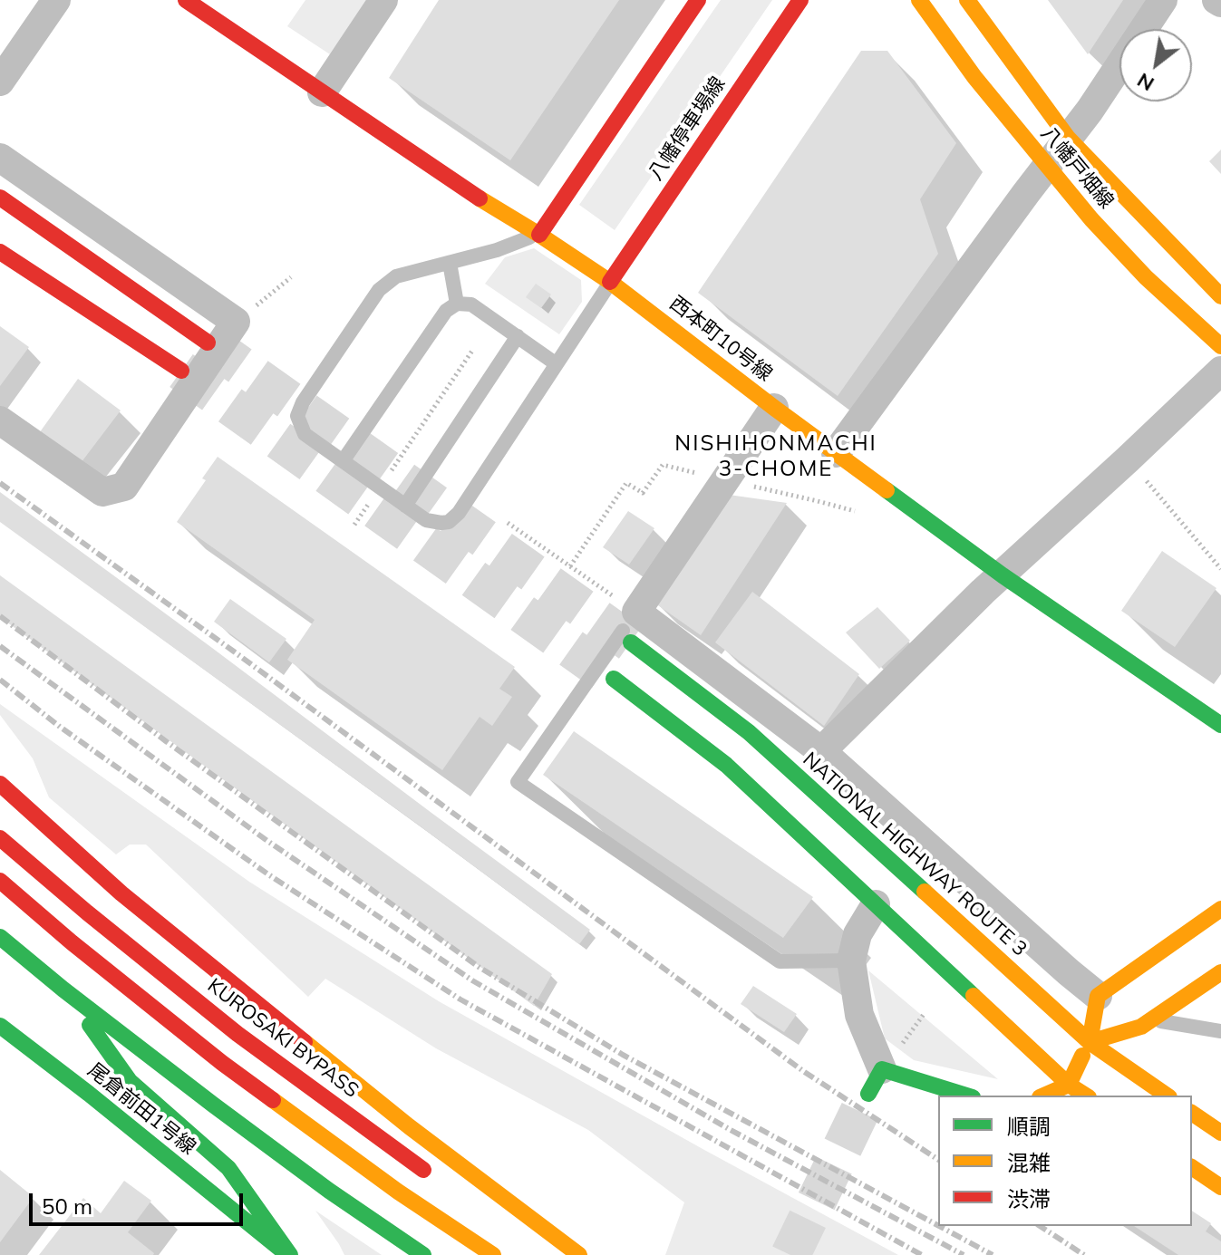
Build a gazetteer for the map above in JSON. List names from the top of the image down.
{
  "streets": {
    "main road": [
      "八幡停車場線",
      "八幡戸畑線",
      "西本町10号線",
      "NATIONAL HIGHWAY ROUTE 3",
      "KUROSAKI BYPASS",
      "尾倉前田1号線"
    ]
  },
  "crossings": [
    ["八幡停車場線", "西本町10号線"]
  ],
  "districts": ["NISHIHONMACHI 3-CHOME"],
  "legend": ["順調", "混雑", "渋滞"],
  "scale_bar": "50 m",
  "north": "bottom left"
}
